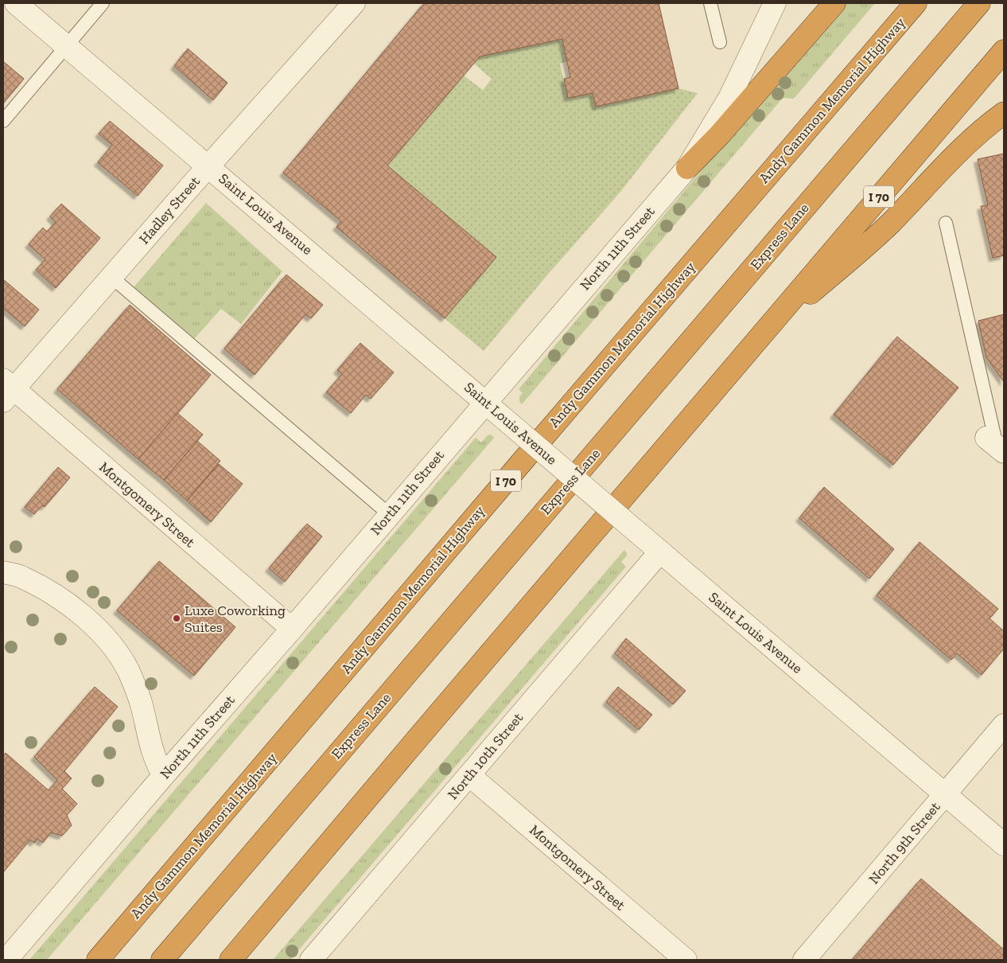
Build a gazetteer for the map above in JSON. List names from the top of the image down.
{
  "streets": {
    "highway": ["Andy Gammon Memorial Highway", "I 70", "Express Lane"],
    "street": [
      "Hadley Street",
      "Saint Louis Avenue",
      "North 11th Street",
      "Montgomery Street",
      "North 10th Street",
      "North 9th Street"
    ]
  },
  "crossings": [
    ["Hadley Street", "Saint Louis Avenue"],
    ["Hadley Street", "Montgomery Street"],
    ["Saint Louis Avenue", "North 11th Street"],
    ["Saint Louis Avenue", "North 10th Street"],
    ["Saint Louis Avenue", "North 9th Street"],
    ["North 11th Street", "Montgomery Street"],
    ["Montgomery Street", "North 10th Street"]
  ],
  "places": ["Luxe Coworking Suites"]
}
